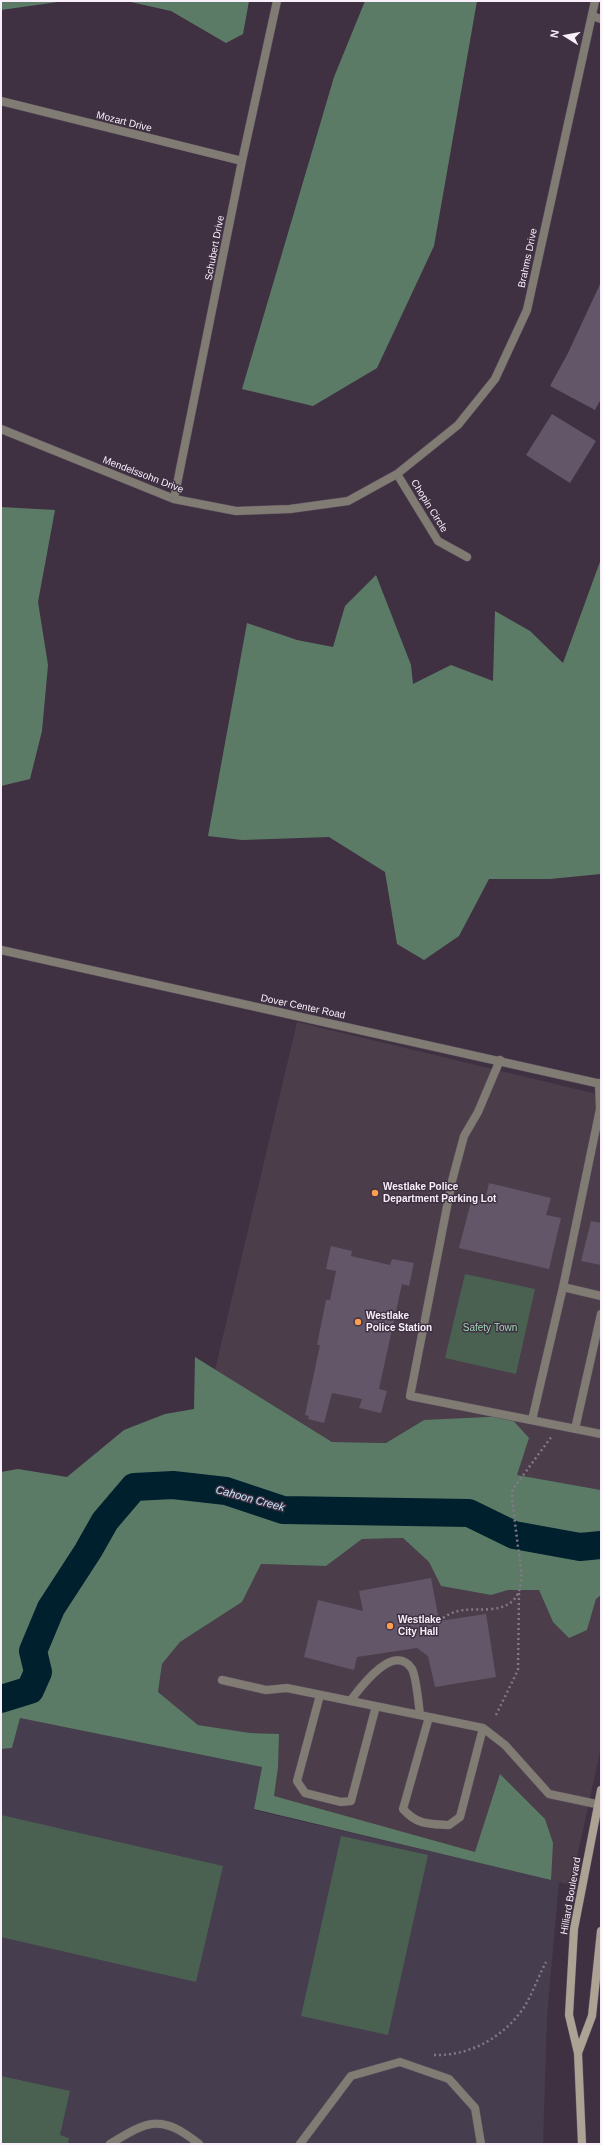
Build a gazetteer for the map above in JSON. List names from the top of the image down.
{
  "streets": {
    "main road": ["Hilliard Boulevard"],
    "street": [
      "Mozart Drive",
      "Schubert Drive",
      "Brahms Drive",
      "Mendelssohn Drive",
      "Chopin Circle",
      "Dover Center Road"
    ]
  },
  "crossings": [
    ["Mozart Drive", "Schubert Drive"],
    ["Schubert Drive", "Mendelssohn Drive"],
    ["Brahms Drive", "Mendelssohn Drive"],
    ["Brahms Drive", "Chopin Circle"],
    ["Mendelssohn Drive", "Chopin Circle"]
  ],
  "water": ["Cahoon Creek"],
  "parks": ["Safety Town"],
  "places": ["Westlake Police Department Parking Lot", "Westlake Police Station", "Westlake City Hall"],
  "north": "left"
}
